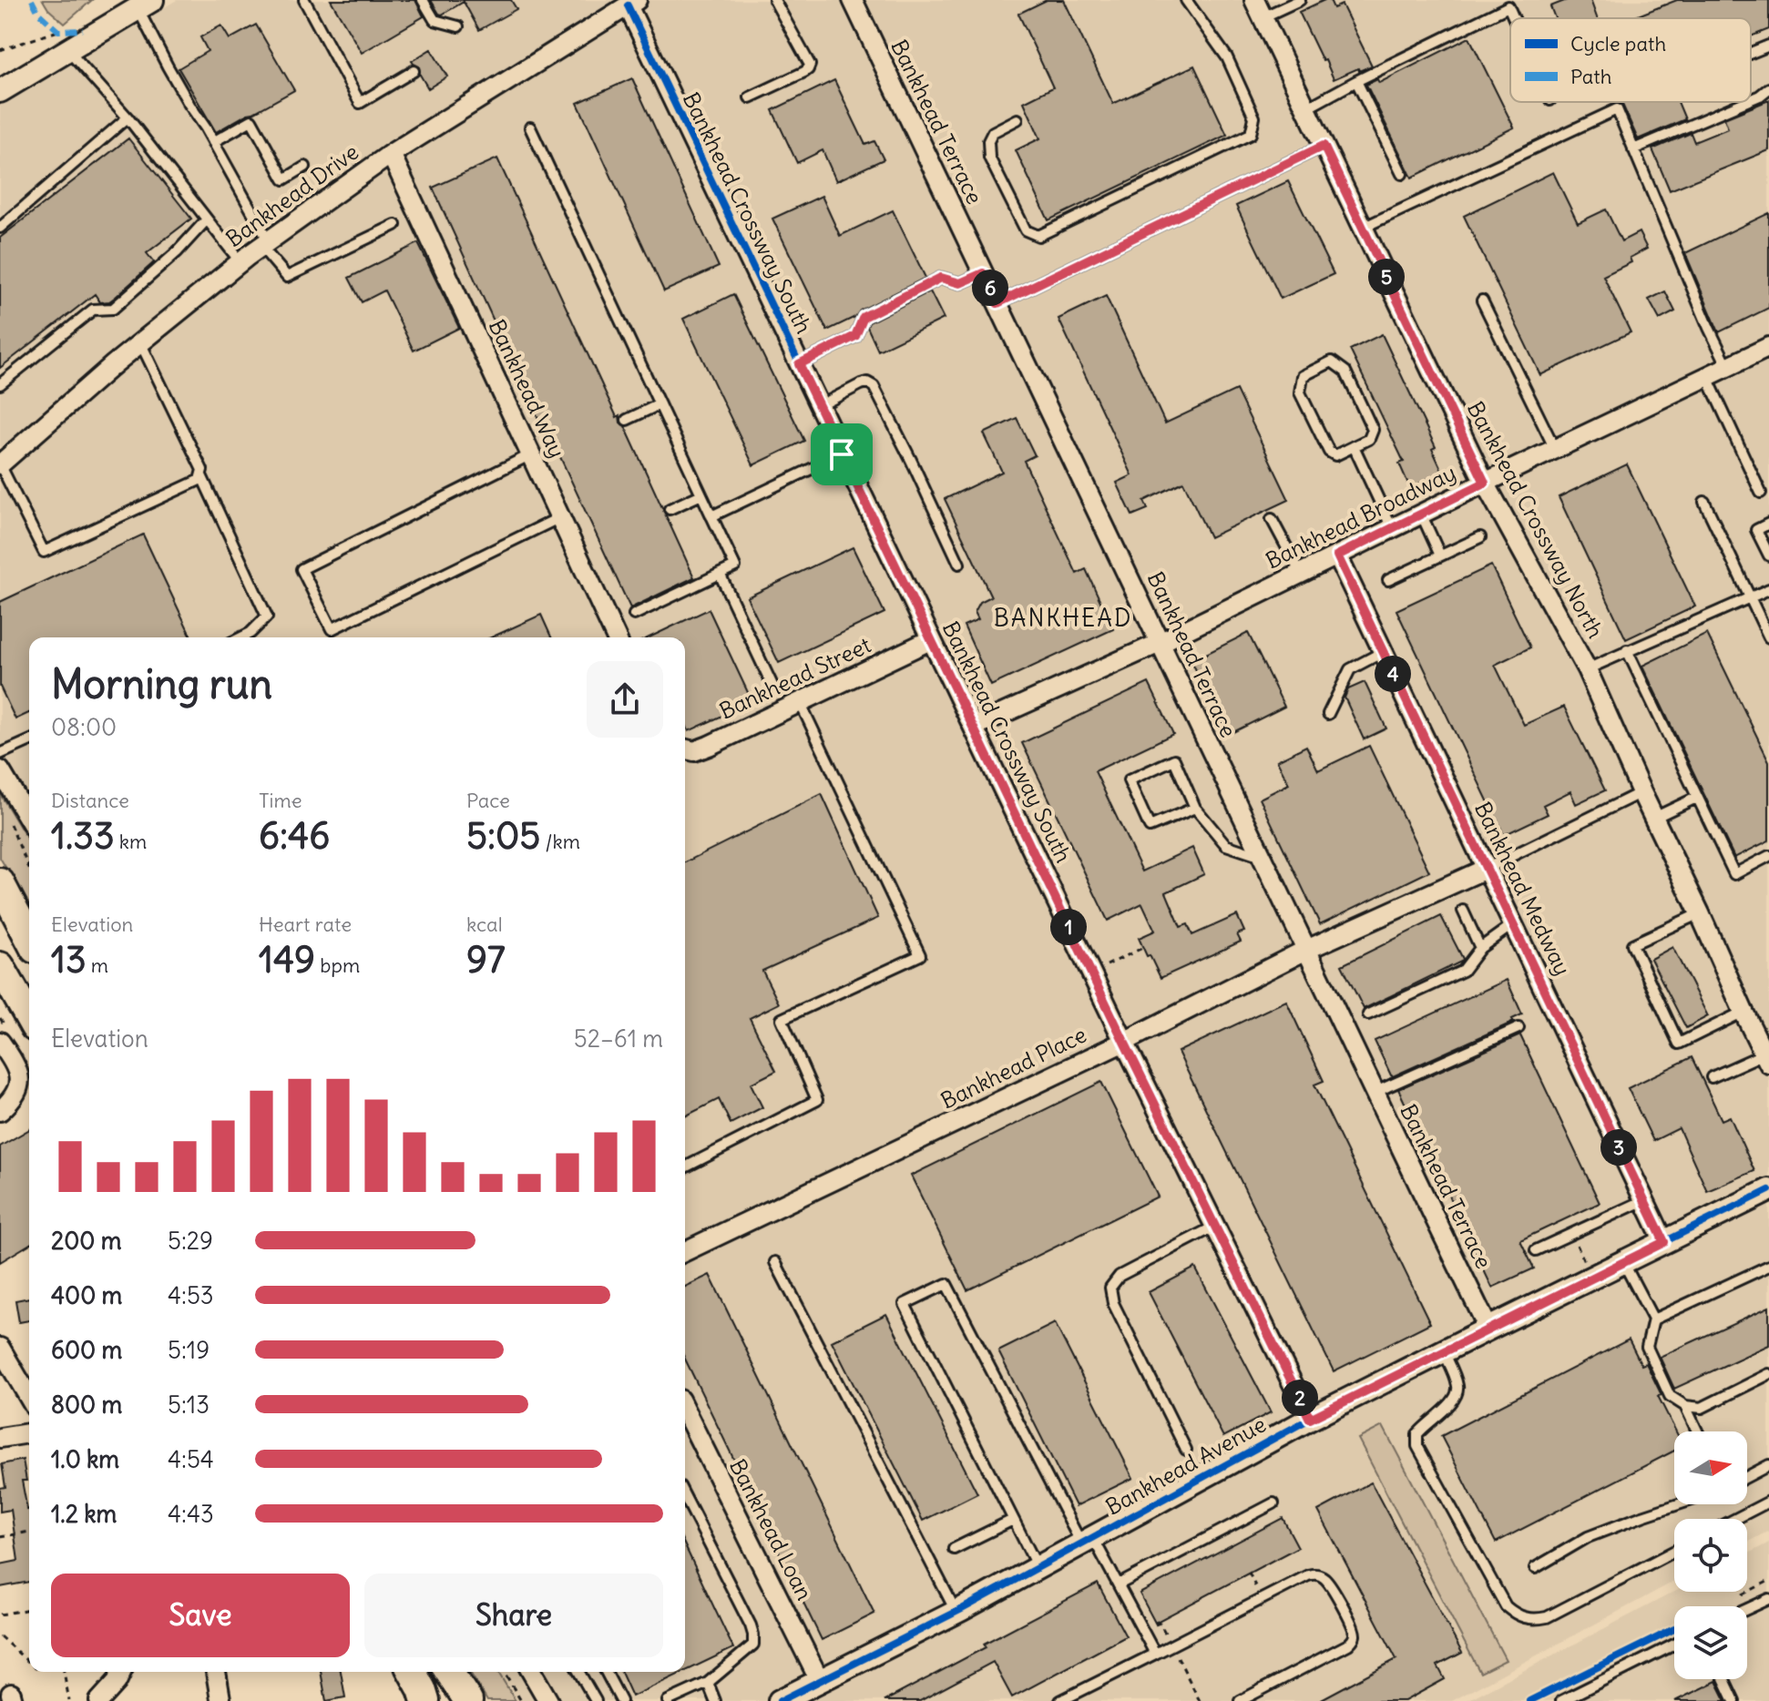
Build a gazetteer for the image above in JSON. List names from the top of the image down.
{
  "streets": {
    "street": [
      "Bankhead Terrace",
      "Bankhead Drive",
      "Bankhead Crossway South",
      "Bankhead Way",
      "Bankhead Broadway",
      "Bankhead Crossway North",
      "Bankhead Street",
      "Bankhead Medway",
      "Bankhead Place",
      "Bankhead Avenue",
      "Bankhead Loan"
    ]
  },
  "crossings": [
    ["Bankhead Terrace", "Bankhead Broadway"],
    ["Bankhead Terrace", "Bankhead Place"],
    ["Bankhead Terrace", "Bankhead Avenue"],
    ["Bankhead Drive", "Bankhead Crossway South"],
    ["Bankhead Drive", "Bankhead Way"],
    ["Bankhead Crossway South", "Bankhead Broadway"],
    ["Bankhead Crossway South", "Bankhead Street"],
    ["Bankhead Crossway South", "Bankhead Place"],
    ["Bankhead Crossway South", "Bankhead Avenue"],
    ["Bankhead Broadway", "Bankhead Crossway North"],
    ["Bankhead Broadway", "Bankhead Medway"],
    ["Bankhead Medway", "Bankhead Place"],
    ["Bankhead Medway", "Bankhead Avenue"],
    ["Bankhead Avenue", "Bankhead Loan"]
  ],
  "districts": ["BANKHEAD"],
  "legend": ["Cycle path", "Path"],
  "north": "right",
  "page": {
    "pins": [
      "5",
      "6",
      "4",
      "1",
      "3",
      "2"
    ],
    "heading": ["Morning run", "08:00"],
    "stats": [
      ["Distance", "1.33 km"],
      ["Time", "6:46"],
      ["Pace", "5:05 /km"],
      ["Elevation", "13 m"],
      ["Heart rate", "149 bpm"],
      ["kcal", "97"]
    ],
    "chart": ["Elevation", "52–61 m"],
    "list": [
      {
        "name": "200 m",
        "note": "5:29"
      },
      {
        "name": "400 m",
        "note": "4:53"
      },
      {
        "name": "600 m",
        "note": "5:19"
      },
      {
        "name": "800 m",
        "note": "5:13"
      },
      {
        "name": "1.0 km",
        "note": "4:54"
      },
      {
        "name": "1.2 km",
        "note": "4:43"
      }
    ],
    "buttons": ["Save", "Share"]
  }
}
